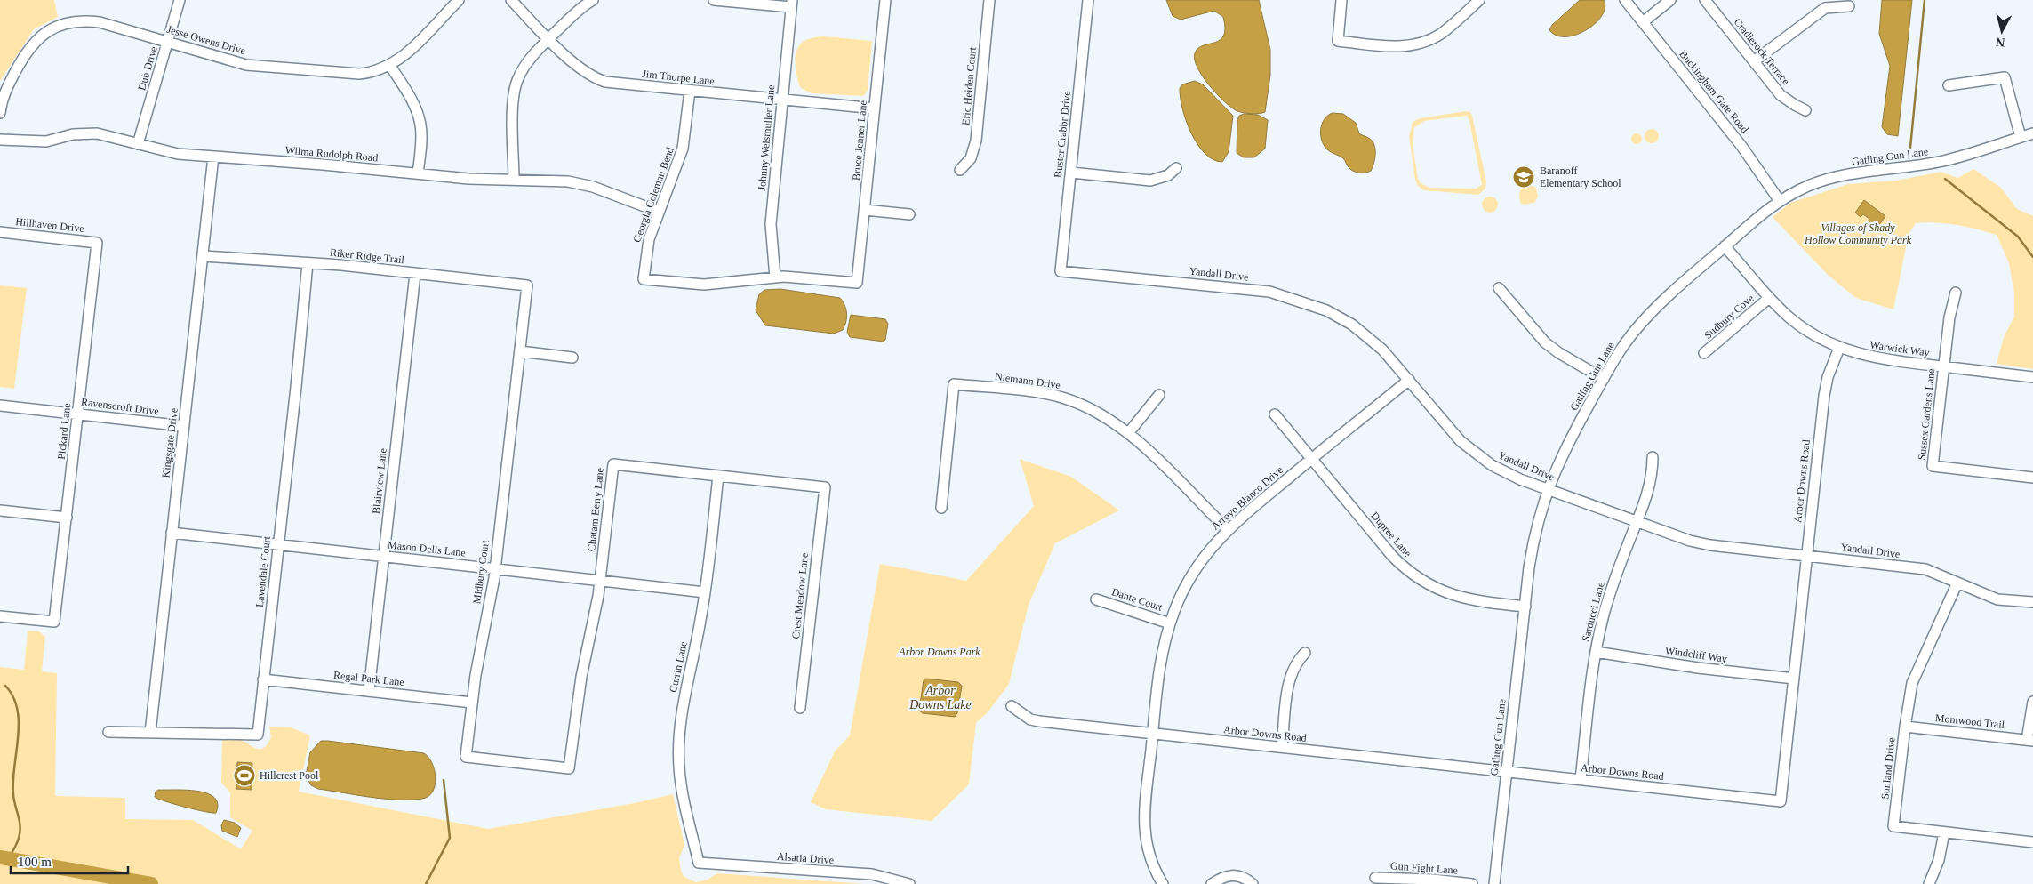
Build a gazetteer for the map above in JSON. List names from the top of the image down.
{
  "streets": {
    "street": [
      "Jesse Owens Drive",
      "Cradlerock Terrace",
      "Dub Drive",
      "Jim Thorpe Lane",
      "Eric Heiden Court",
      "Buckingham Gate Road",
      "Buster Crabbr Drive",
      "Johnny Weismuller Lane",
      "Bruce Jenner Lane",
      "Wilma Rudolph Road",
      "Gatling Gun Lane",
      "Georgia Coleman Bend",
      "Hillhaven Drive",
      "Riker Ridge Trail",
      "Yandall Drive",
      "Sudbury Cove",
      "Warwick Way",
      "Niemann Drive",
      "Ravenscroft Drive",
      "Sussex Gardens Lane",
      "Pickard Lane",
      "Kingsgate Drive",
      "Blairview Lane",
      "Arbor Downs Road",
      "Arroyo Blanco Drive",
      "Chatam Berry Lane",
      "Dupree Lane",
      "Mason Dells Lane",
      "Lavendale Court",
      "Midbury Court",
      "Crest Meadow Lane",
      "Dante Court",
      "Sarducci Lane",
      "Windcliff Way",
      "Currin Lane",
      "Regal Park Lane",
      "Montwood Trail",
      "Sunland Drive",
      "Alsatia Drive",
      "Gun Fight Lane"
    ]
  },
  "crossings": [
    ["Jesse Owens Drive", "Dub Drive"],
    ["Dub Drive", "Wilma Rudolph Road"],
    ["Jim Thorpe Lane", "Johnny Weismuller Lane"],
    ["Jim Thorpe Lane", "Bruce Jenner Lane"],
    ["Jim Thorpe Lane", "Georgia Coleman Bend"],
    ["Buckingham Gate Road", "Gatling Gun Lane"],
    ["Buster Crabbr Drive", "Yandall Drive"],
    ["Johnny Weismuller Lane", "Georgia Coleman Bend"],
    ["Bruce Jenner Lane", "Georgia Coleman Bend"],
    ["Wilma Rudolph Road", "Georgia Coleman Bend"],
    ["Wilma Rudolph Road", "Kingsgate Drive"],
    ["Gatling Gun Lane", "Yandall Drive"],
    ["Gatling Gun Lane", "Warwick Way"],
    ["Gatling Gun Lane", "Arbor Downs Road"],
    ["Gatling Gun Lane", "Dupree Lane"],
    ["Hillhaven Drive", "Pickard Lane"],
    ["Riker Ridge Trail", "Kingsgate Drive"],
    ["Riker Ridge Trail", "Blairview Lane"],
    ["Riker Ridge Trail", "Lavendale Court"],
    ["Riker Ridge Trail", "Midbury Court"],
    ["Yandall Drive", "Arbor Downs Road"],
    ["Yandall Drive", "Arroyo Blanco Drive"],
    ["Yandall Drive", "Sarducci Lane"],
    ["Yandall Drive", "Sunland Drive"],
    ["Sudbury Cove", "Warwick Way"],
    ["Warwick Way", "Sussex Gardens Lane"],
    ["Warwick Way", "Arbor Downs Road"],
    ["Niemann Drive", "Arroyo Blanco Drive"],
    ["Ravenscroft Drive", "Pickard Lane"],
    ["Ravenscroft Drive", "Kingsgate Drive"],
    ["Kingsgate Drive", "Mason Dells Lane"],
    ["Kingsgate Drive", "Lavendale Court"],
    ["Blairview Lane", "Mason Dells Lane"],
    ["Blairview Lane", "Regal Park Lane"],
    ["Arbor Downs Road", "Arroyo Blanco Drive"],
    ["Arbor Downs Road", "Sarducci Lane"],
    ["Arbor Downs Road", "Windcliff Way"],
    ["Arroyo Blanco Drive", "Dupree Lane"],
    ["Arroyo Blanco Drive", "Dante Court"],
    ["Chatam Berry Lane", "Mason Dells Lane"],
    ["Chatam Berry Lane", "Midbury Court"],
    ["Chatam Berry Lane", "Crest Meadow Lane"],
    ["Chatam Berry Lane", "Currin Lane"],
    ["Mason Dells Lane", "Lavendale Court"],
    ["Mason Dells Lane", "Midbury Court"],
    ["Mason Dells Lane", "Currin Lane"],
    ["Lavendale Court", "Regal Park Lane"],
    ["Midbury Court", "Regal Park Lane"],
    ["Sarducci Lane", "Windcliff Way"],
    ["Currin Lane", "Alsatia Drive"],
    ["Montwood Trail", "Sunland Drive"]
  ],
  "water": ["Arbor Downs Lake"],
  "parks": ["Villages of Shady Hollow Community Park", "Arbor Downs Park"],
  "places": {
    "school or university": ["Baranoff Elementary School"],
    "sports": ["Hillcrest Pool"]
  },
  "scale_bar": "100 m",
  "north": "bottom"
}
